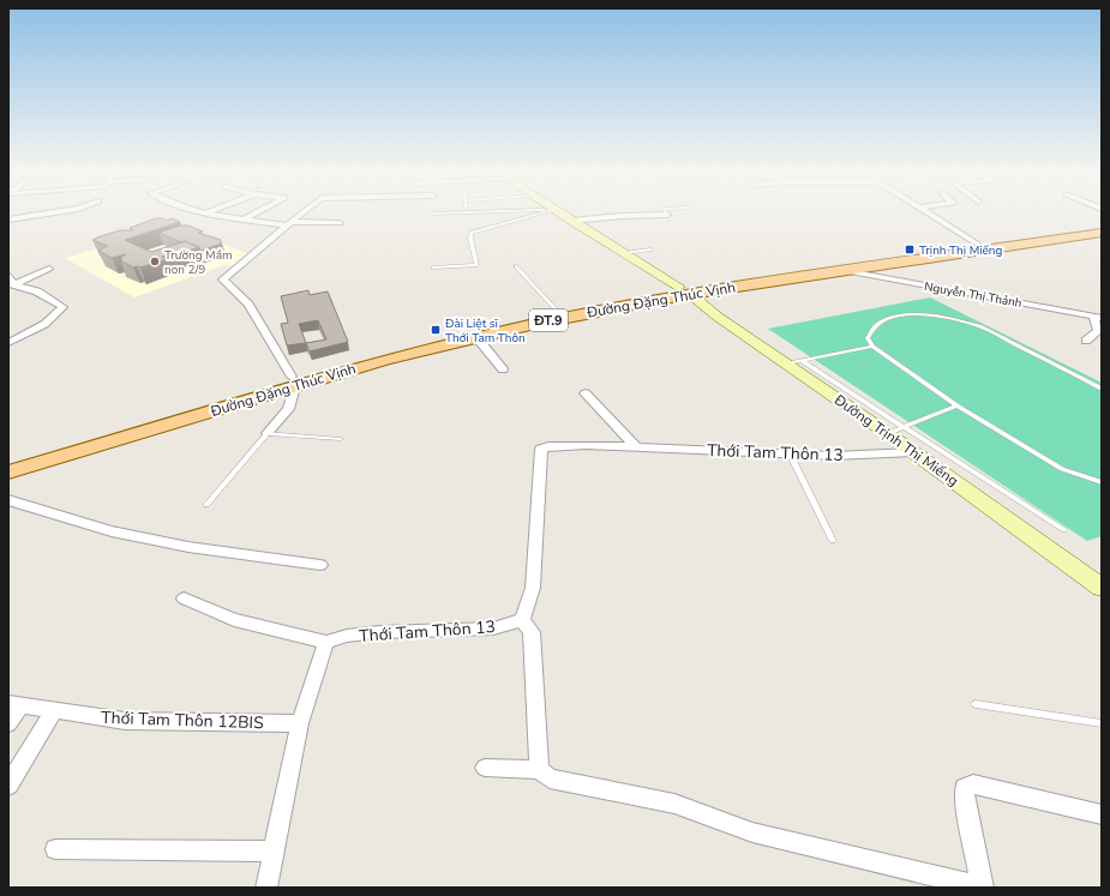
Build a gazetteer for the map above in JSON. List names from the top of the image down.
{
  "streets": {
    "main road": ["Đường Đặng Thúc Vịnh", "ĐT.9", "Đường Trịnh Thị Miếng"],
    "street": ["Nguyễn Thị Thảnh", "Thới Tam Thôn 13", "Thới Tam Thôn 12BIS"]
  },
  "crossings": [
    ["Nguyễn Thị Thảnh", "Đường Đặng Thúc Vịnh"],
    ["Đường Đặng Thúc Vịnh", "Đường Trịnh Thị Miếng"],
    ["Đường Trịnh Thị Miếng", "Thới Tam Thôn 13"]
  ],
  "places": {
    "transit": ["Trịnh Thị Miếng", "Đài Liệt sĩ Thới Tam Thôn"],
    "other": ["Trường Mầm non 2/9"]
  }
}
